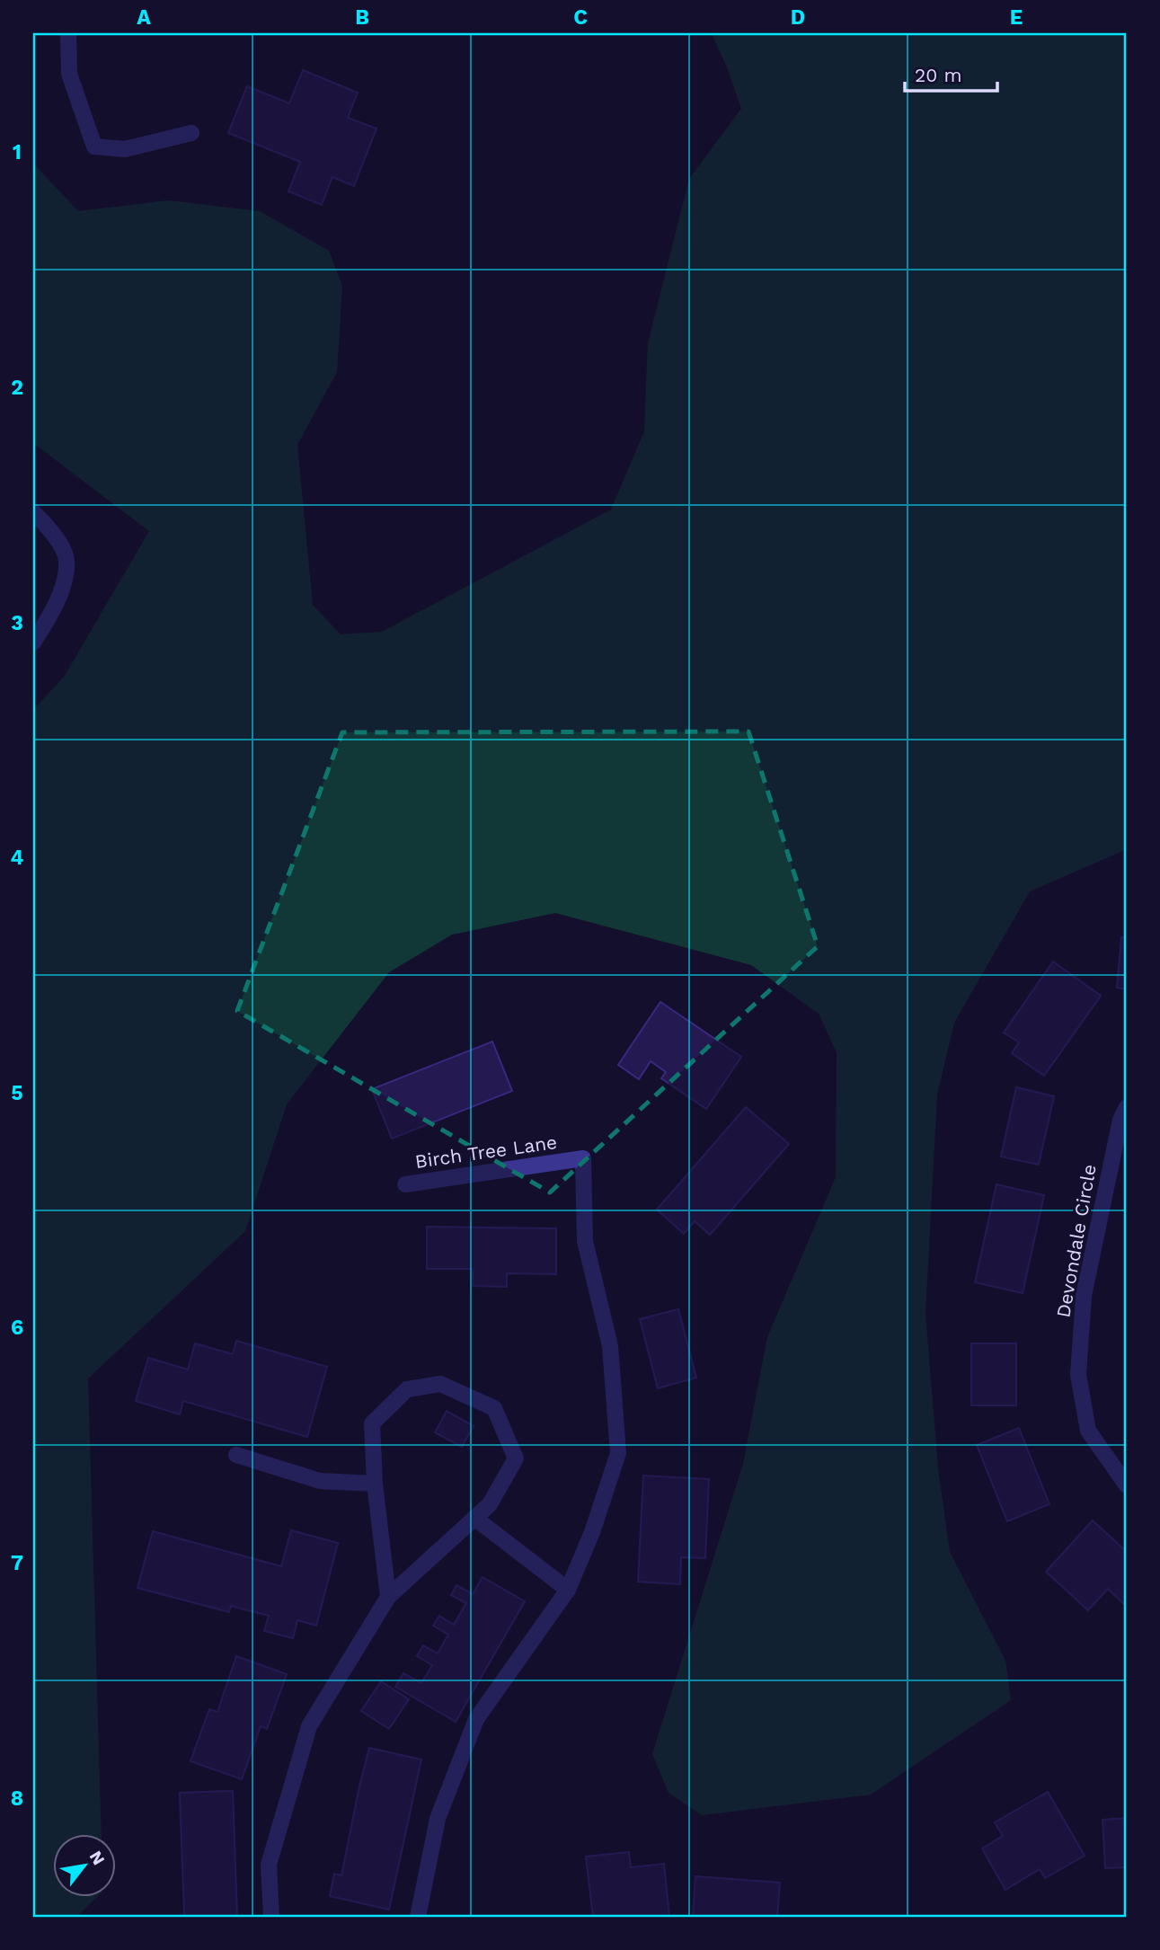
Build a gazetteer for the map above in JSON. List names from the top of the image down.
{
  "streets": {
    "street": ["Birch Tree Lane", "Devondale Circle"]
  },
  "scale_bar": "20 m",
  "north": "top right",
  "grid": {
    "columns": [
      "A",
      "B",
      "C",
      "D",
      "E"
    ],
    "rows": [
      "1",
      "2",
      "3",
      "4",
      "5",
      "6",
      "7",
      "8"
    ]
  }
}
